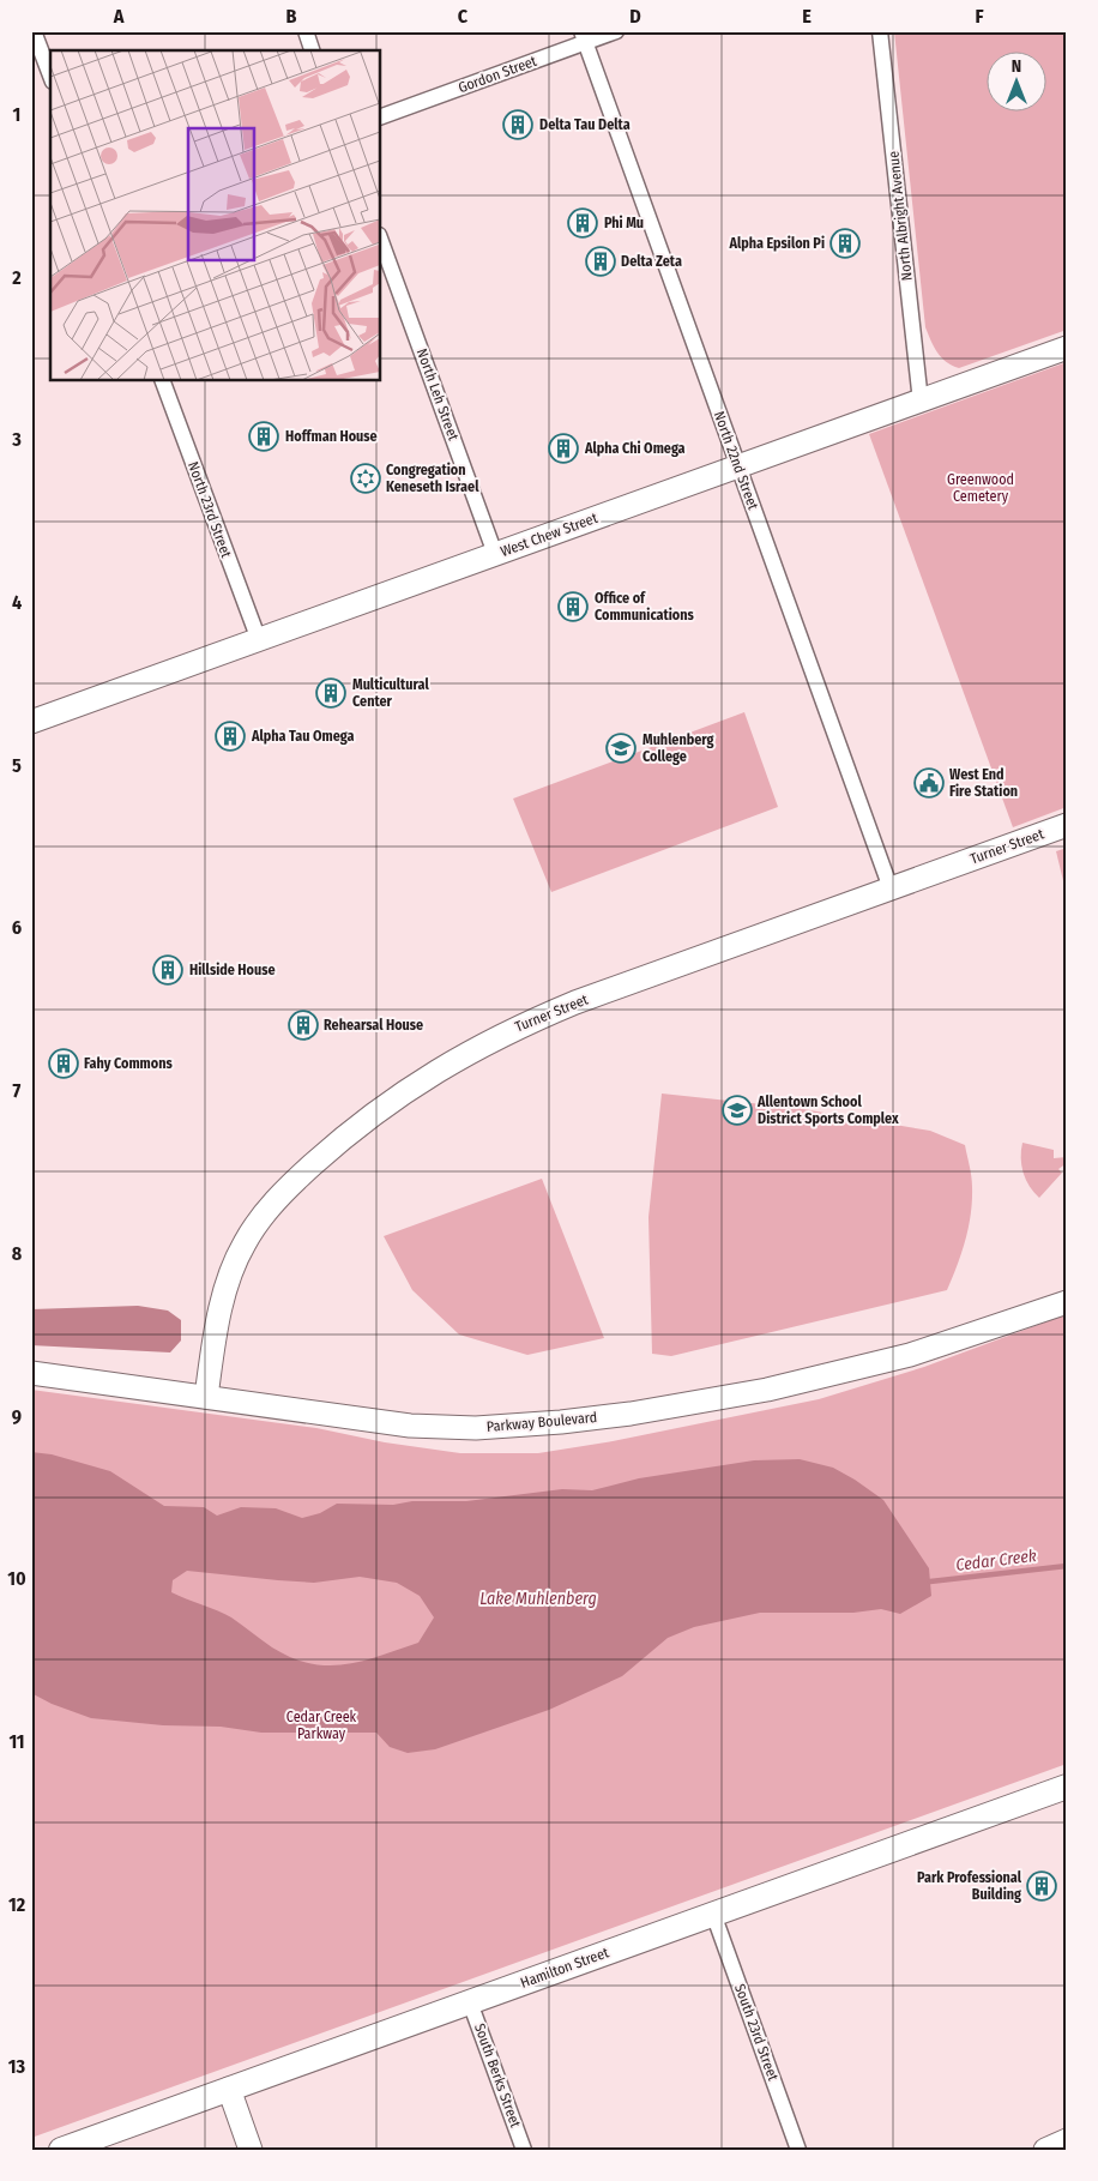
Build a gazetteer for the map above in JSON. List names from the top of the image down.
{
  "streets": {
    "main road": ["Hamilton Street"],
    "street": [
      "Gordon Street",
      "North Albright Avenue",
      "North Leh Street",
      "North 22nd Street",
      "North 23rd Street",
      "West Chew Street",
      "Turner Street",
      "Parkway Boulevard",
      "South 23rd Street",
      "South Berks Street"
    ]
  },
  "crossings": [
    ["Gordon Street", "North 22nd Street"],
    ["North Albright Avenue", "West Chew Street"],
    ["North Leh Street", "West Chew Street"],
    ["North 22nd Street", "West Chew Street"],
    ["North 22nd Street", "Turner Street"],
    ["North 23rd Street", "West Chew Street"],
    ["Turner Street", "Parkway Boulevard"],
    ["Hamilton Street", "South 23rd Street"],
    ["Hamilton Street", "South Berks Street"]
  ],
  "water": ["Cedar Creek", "Lake Muhlenberg"],
  "parks": ["Greenwood Cemetery", "Cedar Creek Parkway"],
  "places": {
    "building": [
      "Delta Tau Delta",
      "Phi Mu",
      "Alpha Epsilon Pi",
      "Delta Zeta",
      "Hoffman House",
      "Alpha Chi Omega",
      "Office of Communications",
      "Multicultural Center",
      "Alpha Tau Omega",
      "Hillside House",
      "Rehearsal House",
      "Fahy Commons",
      "Park Professional Building"
    ],
    "synagogue": ["Congregation Keneseth Israel"],
    "school or university": ["Muhlenberg College", "Allentown School District Sports Complex"],
    "public building": ["West End Fire Station"]
  },
  "north": "top",
  "grid": {
    "columns": [
      "A",
      "B",
      "C",
      "D",
      "E",
      "F"
    ],
    "rows": [
      "1",
      "2",
      "3",
      "4",
      "5",
      "6",
      "7",
      "8",
      "9",
      "10",
      "11",
      "12",
      "13"
    ]
  }
}
